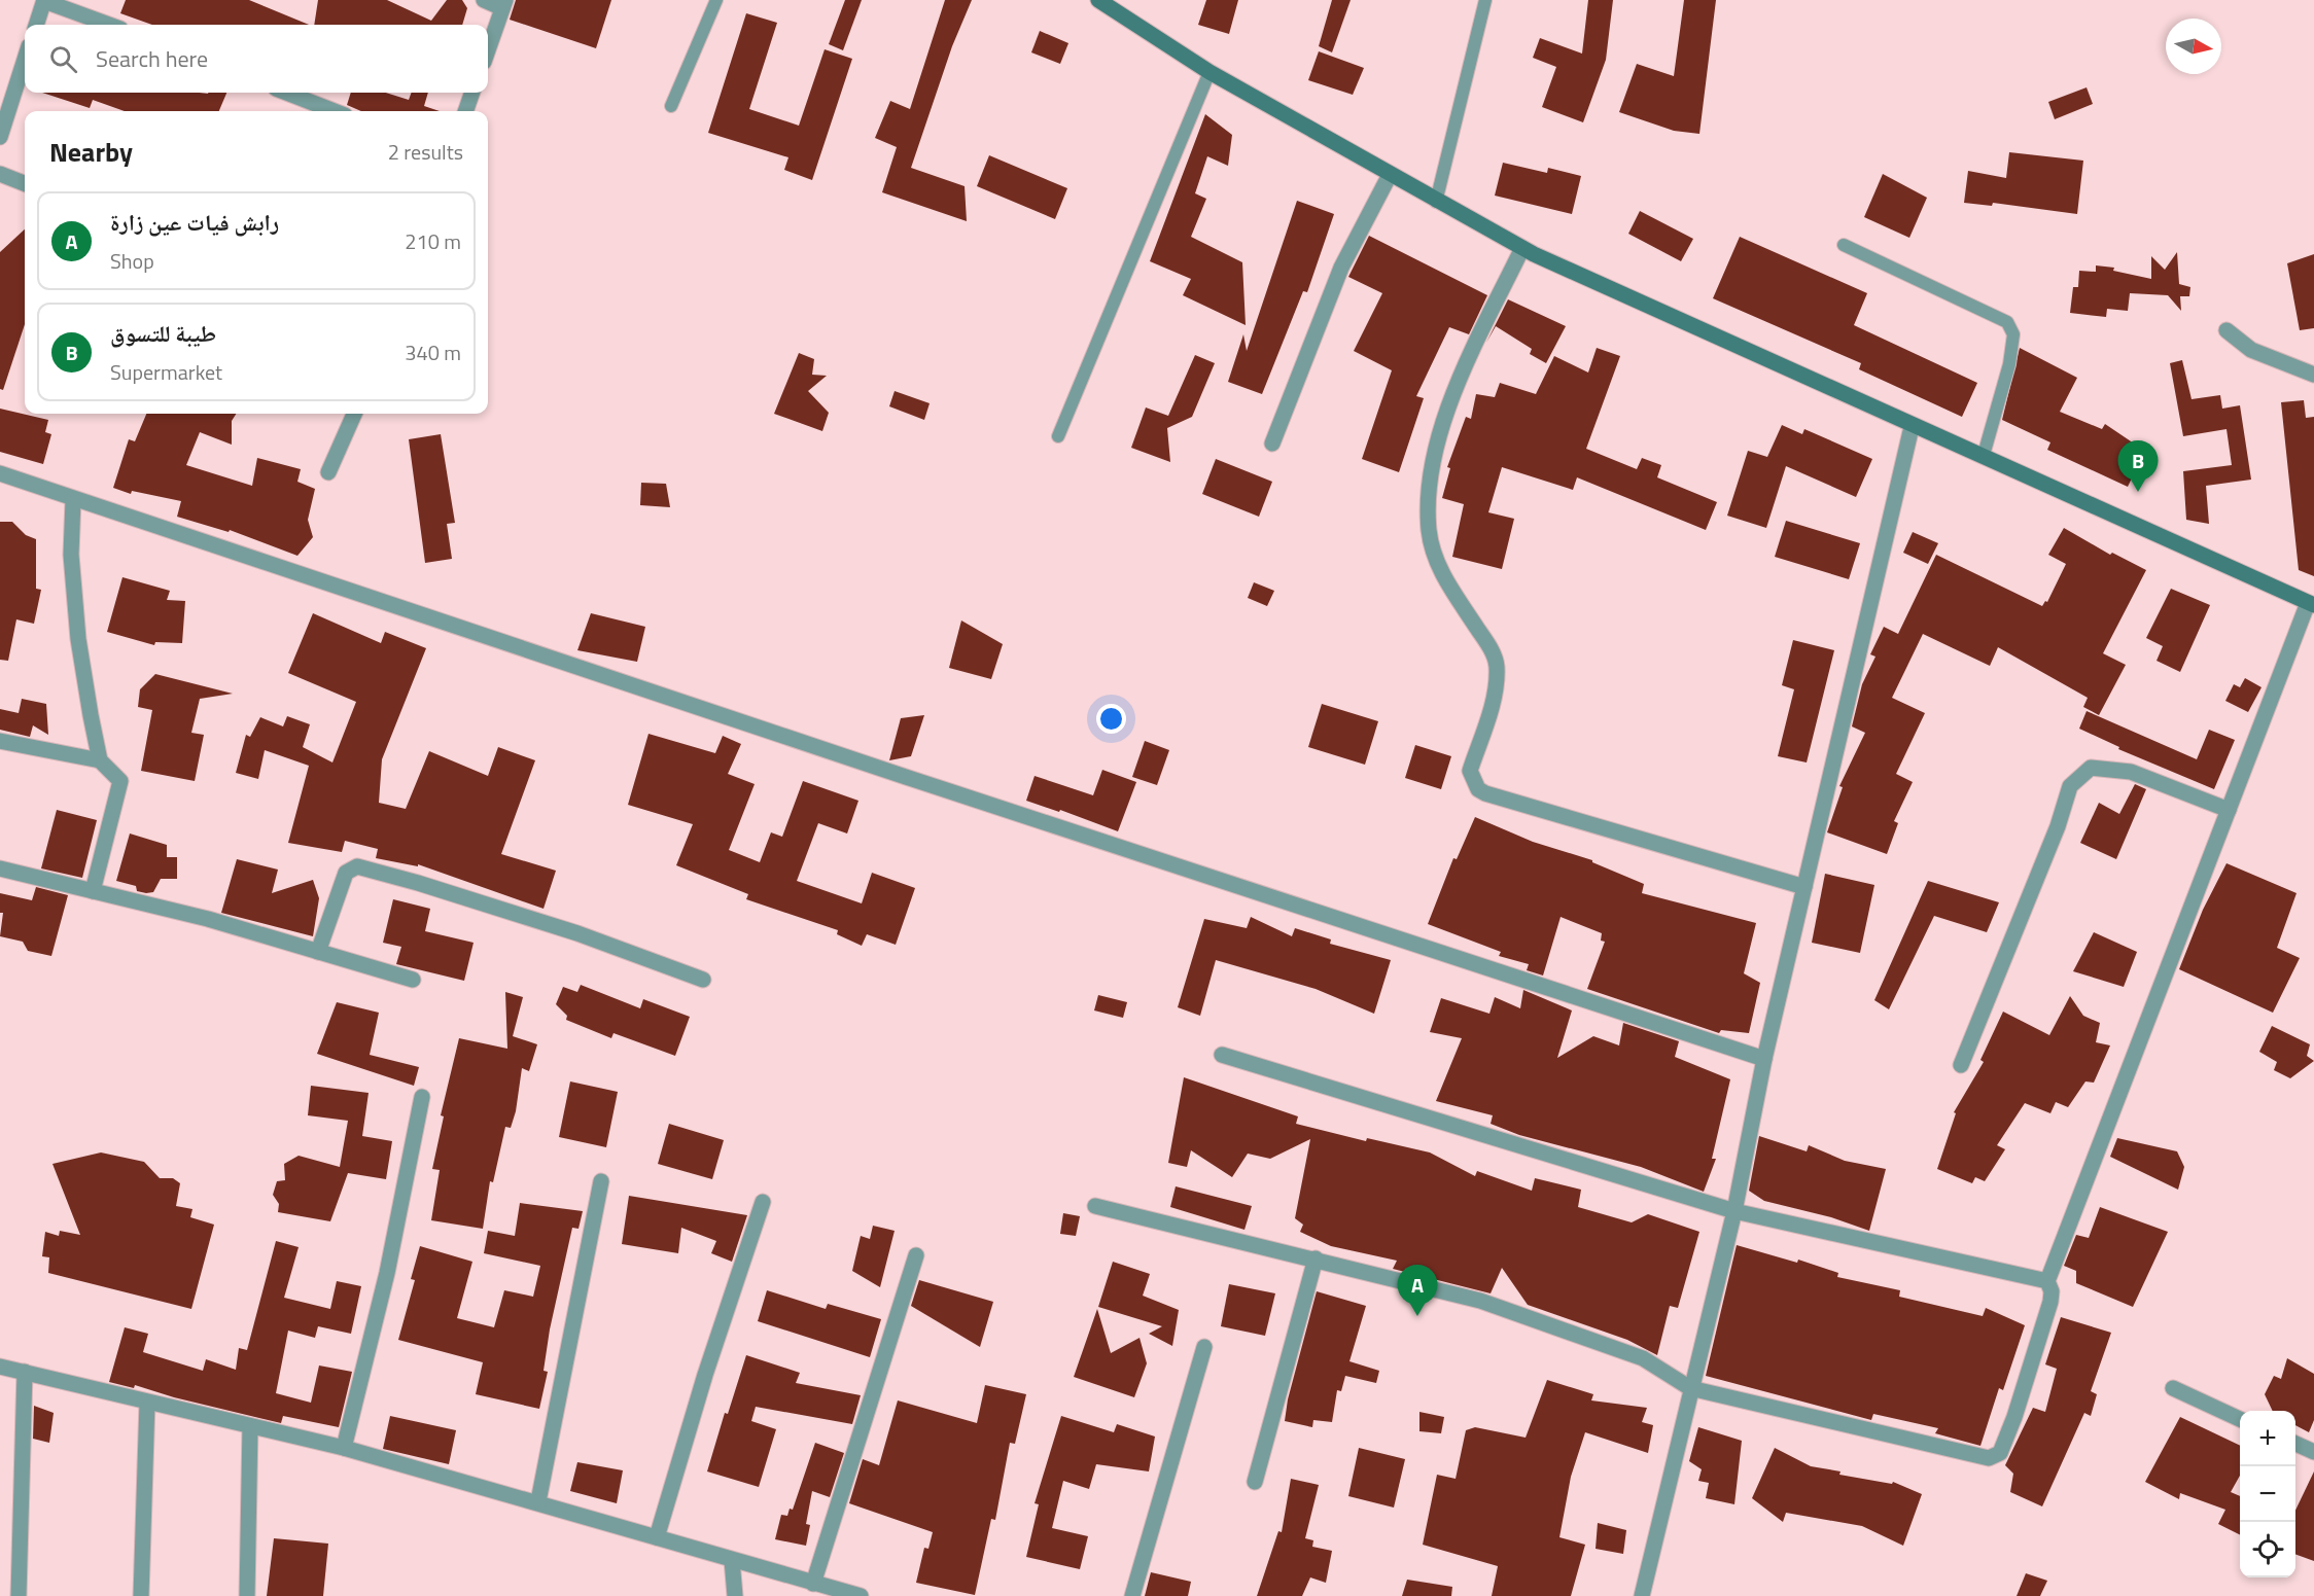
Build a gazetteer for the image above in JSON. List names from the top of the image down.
{
  "north": "right",
  "page": {
    "search": "Search here",
    "heading": ["Nearby", "2 results"],
    "list": [
      {
        "mark": "A",
        "name": "رابش فيات عين زارة",
        "note": "Shop",
        "value": "210 m"
      },
      {
        "mark": "B",
        "name": "طيبة للتسوق",
        "note": "Supermarket",
        "value": "340 m"
      }
    ],
    "pins": ["B", "A"],
    "map_buttons": ["+", "−"]
  }
}
